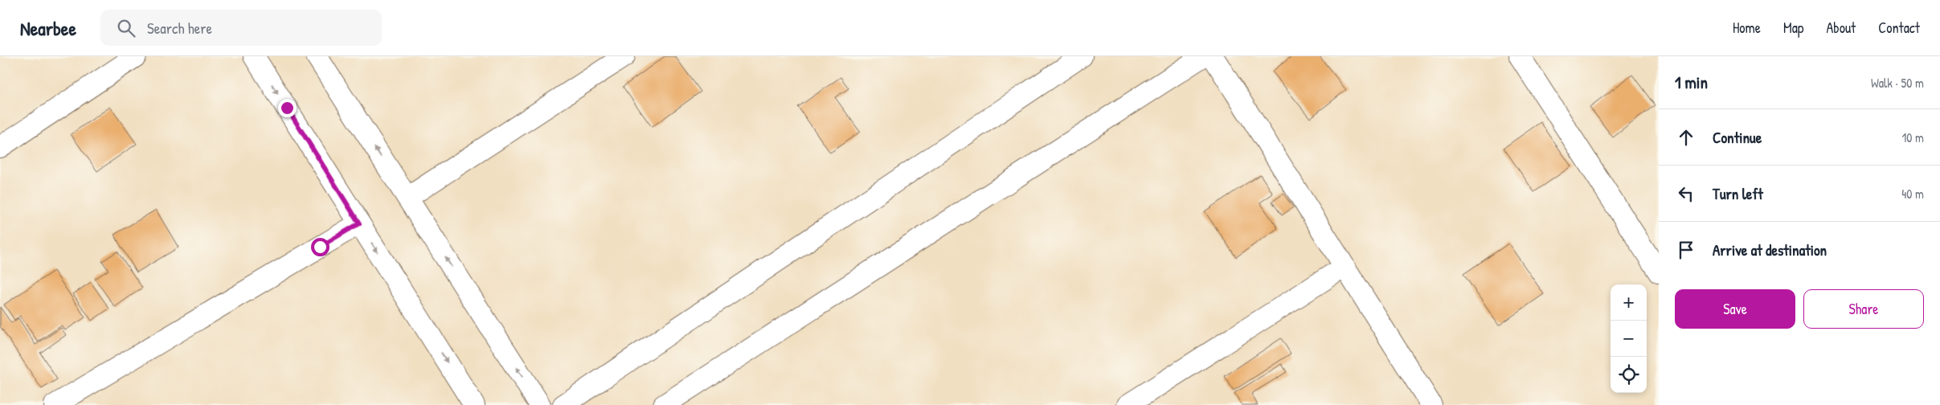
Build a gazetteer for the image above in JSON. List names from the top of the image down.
{
  "page": {
    "header": "Nearbee",
    "search": "Search here",
    "nav": [
      "Home",
      "Map",
      "About",
      "Contact"
    ],
    "heading": ["1 min", "Walk · 50 m"],
    "list": [
      ["Continue", "10 m"],
      ["Turn left", "40 m"],
      "Arrive at destination"
    ],
    "buttons": ["Save", "Share"],
    "map_buttons": ["+", "−"]
  }
}
